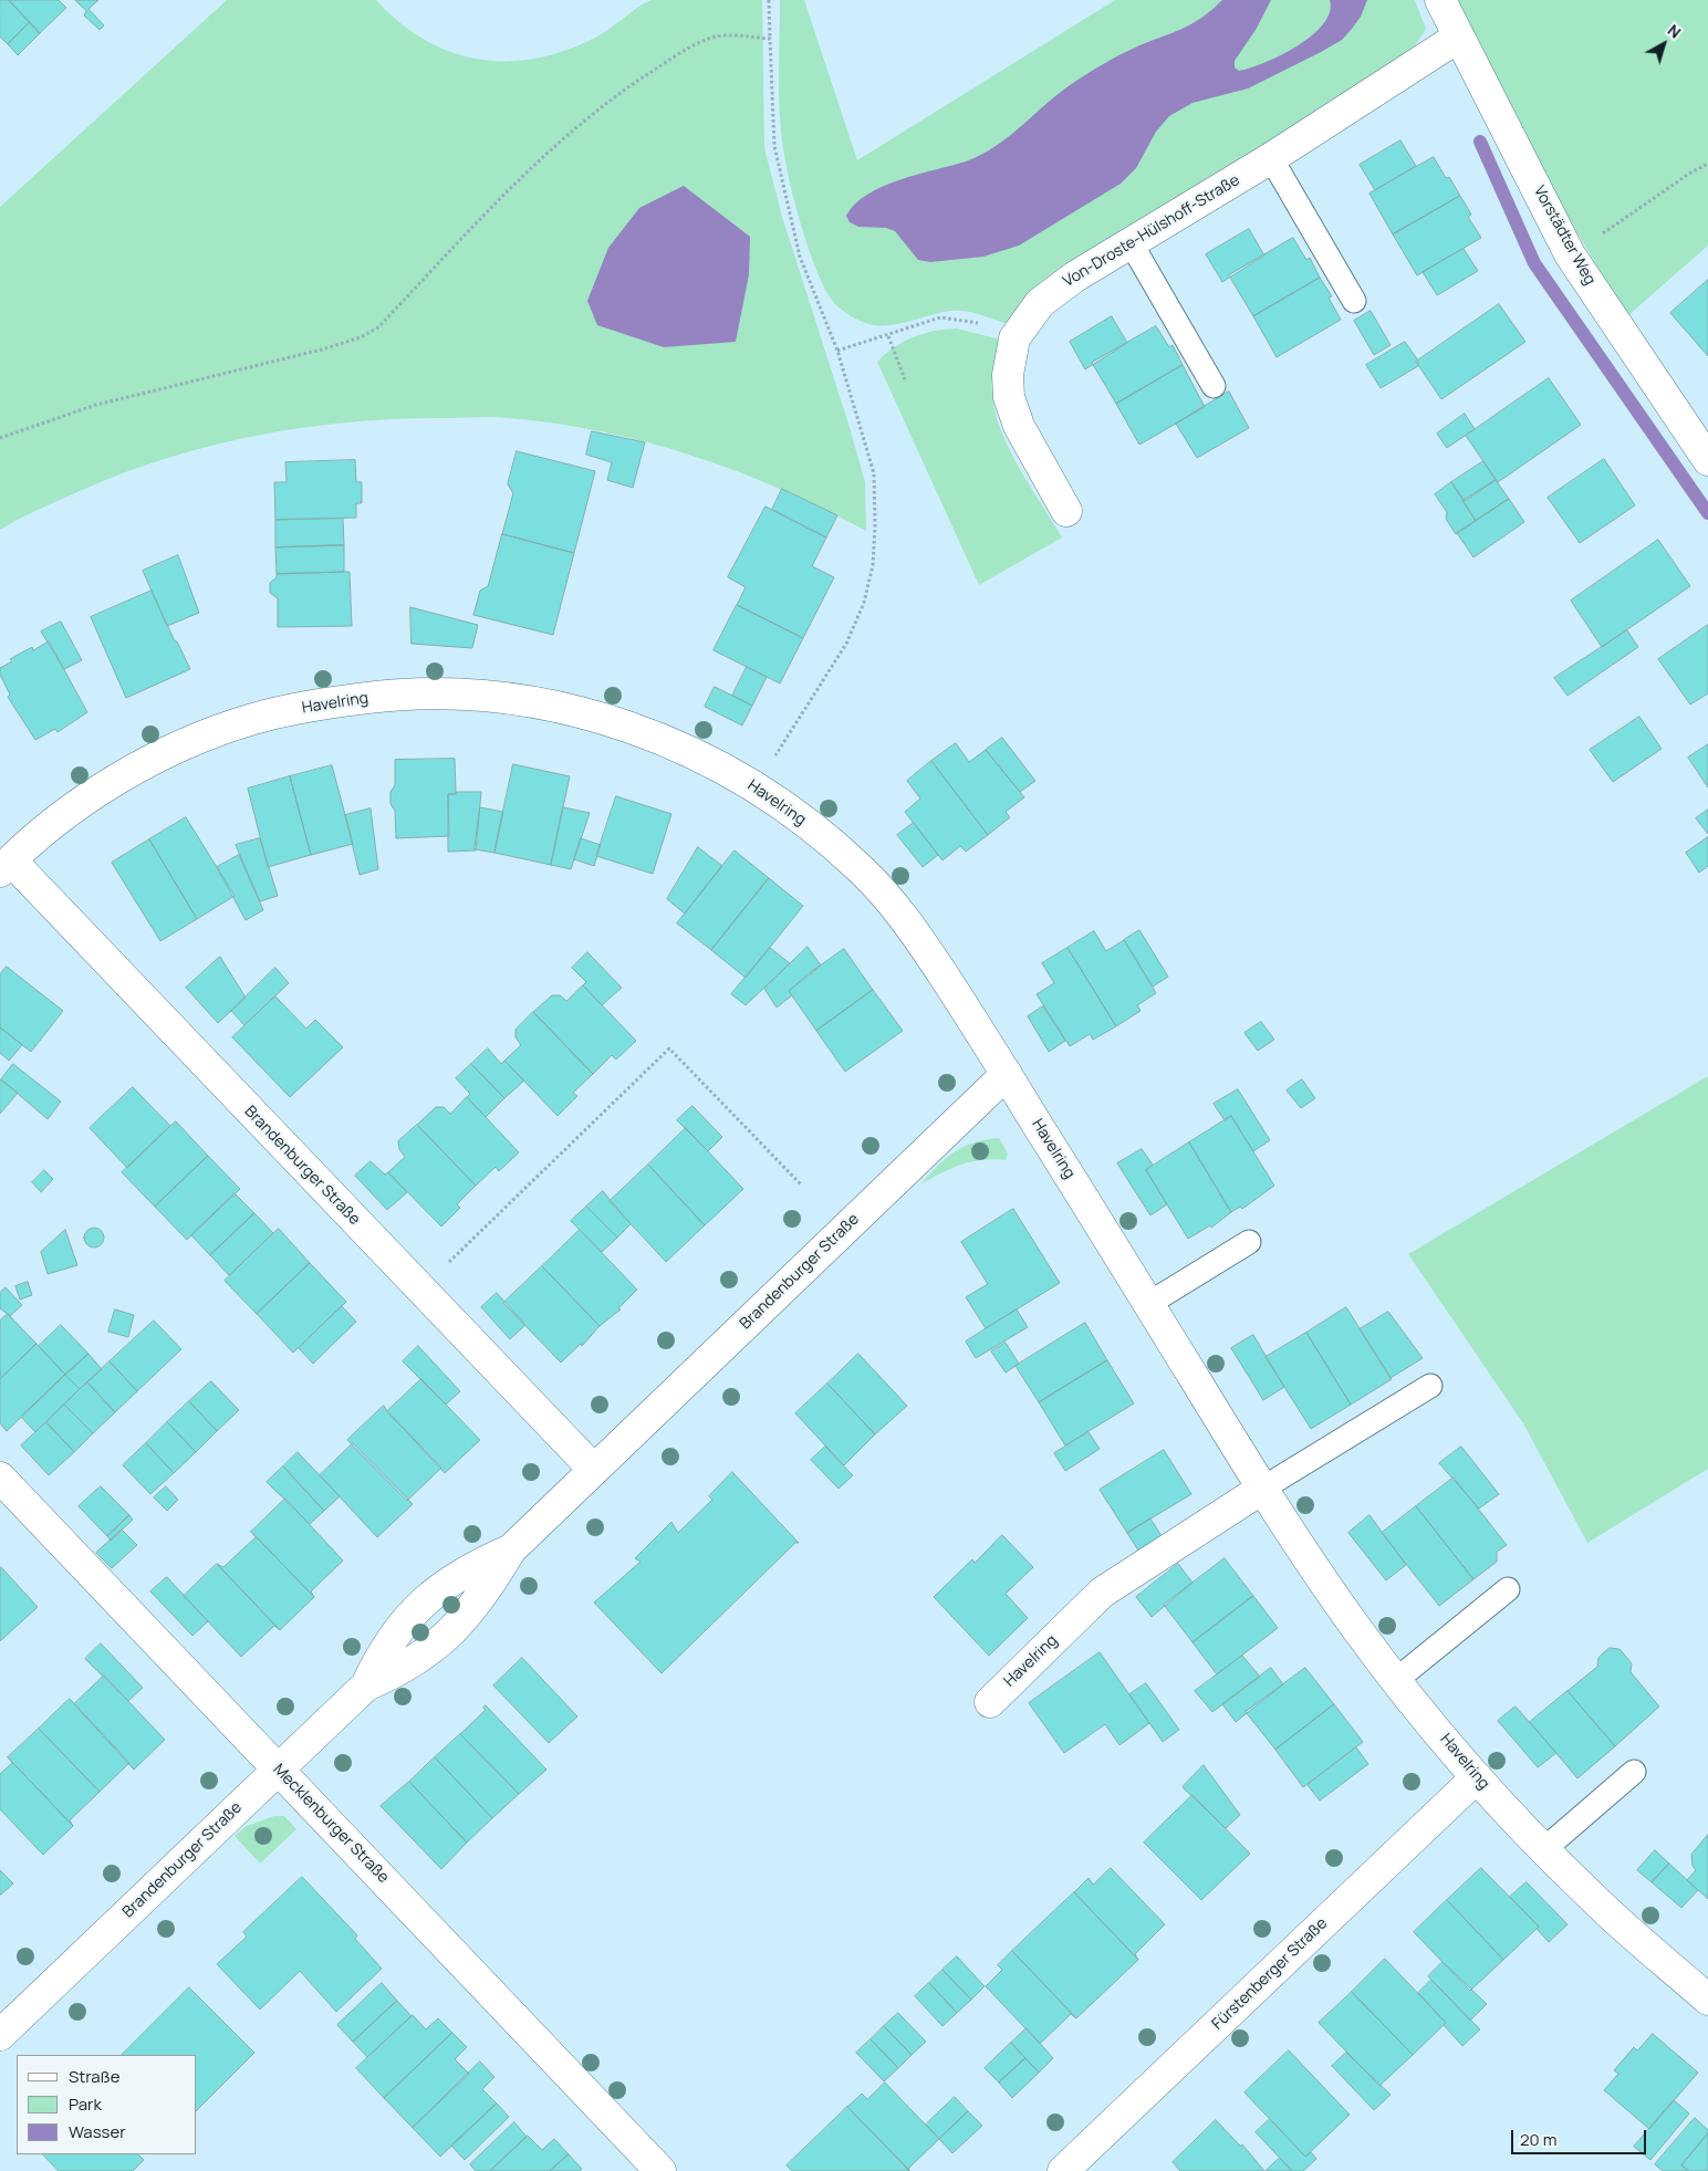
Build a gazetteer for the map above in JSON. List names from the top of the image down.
{
  "streets": {
    "street": [
      "Von-Droste-Hülshoff-Straße",
      "Vorstädter Weg",
      "Havelring",
      "Brandenburger Straße",
      "Mecklenburger Straße",
      "Fürstenberger Straße"
    ]
  },
  "crossings": [
    ["Von-Droste-Hülshoff-Straße", "Vorstädter Weg"],
    ["Havelring", "Brandenburger Straße"],
    ["Havelring", "Fürstenberger Straße"],
    ["Brandenburger Straße", "Mecklenburger Straße"]
  ],
  "legend": ["Straße", "Park", "Wasser"],
  "scale_bar": "20 m",
  "north": "top right"
}
